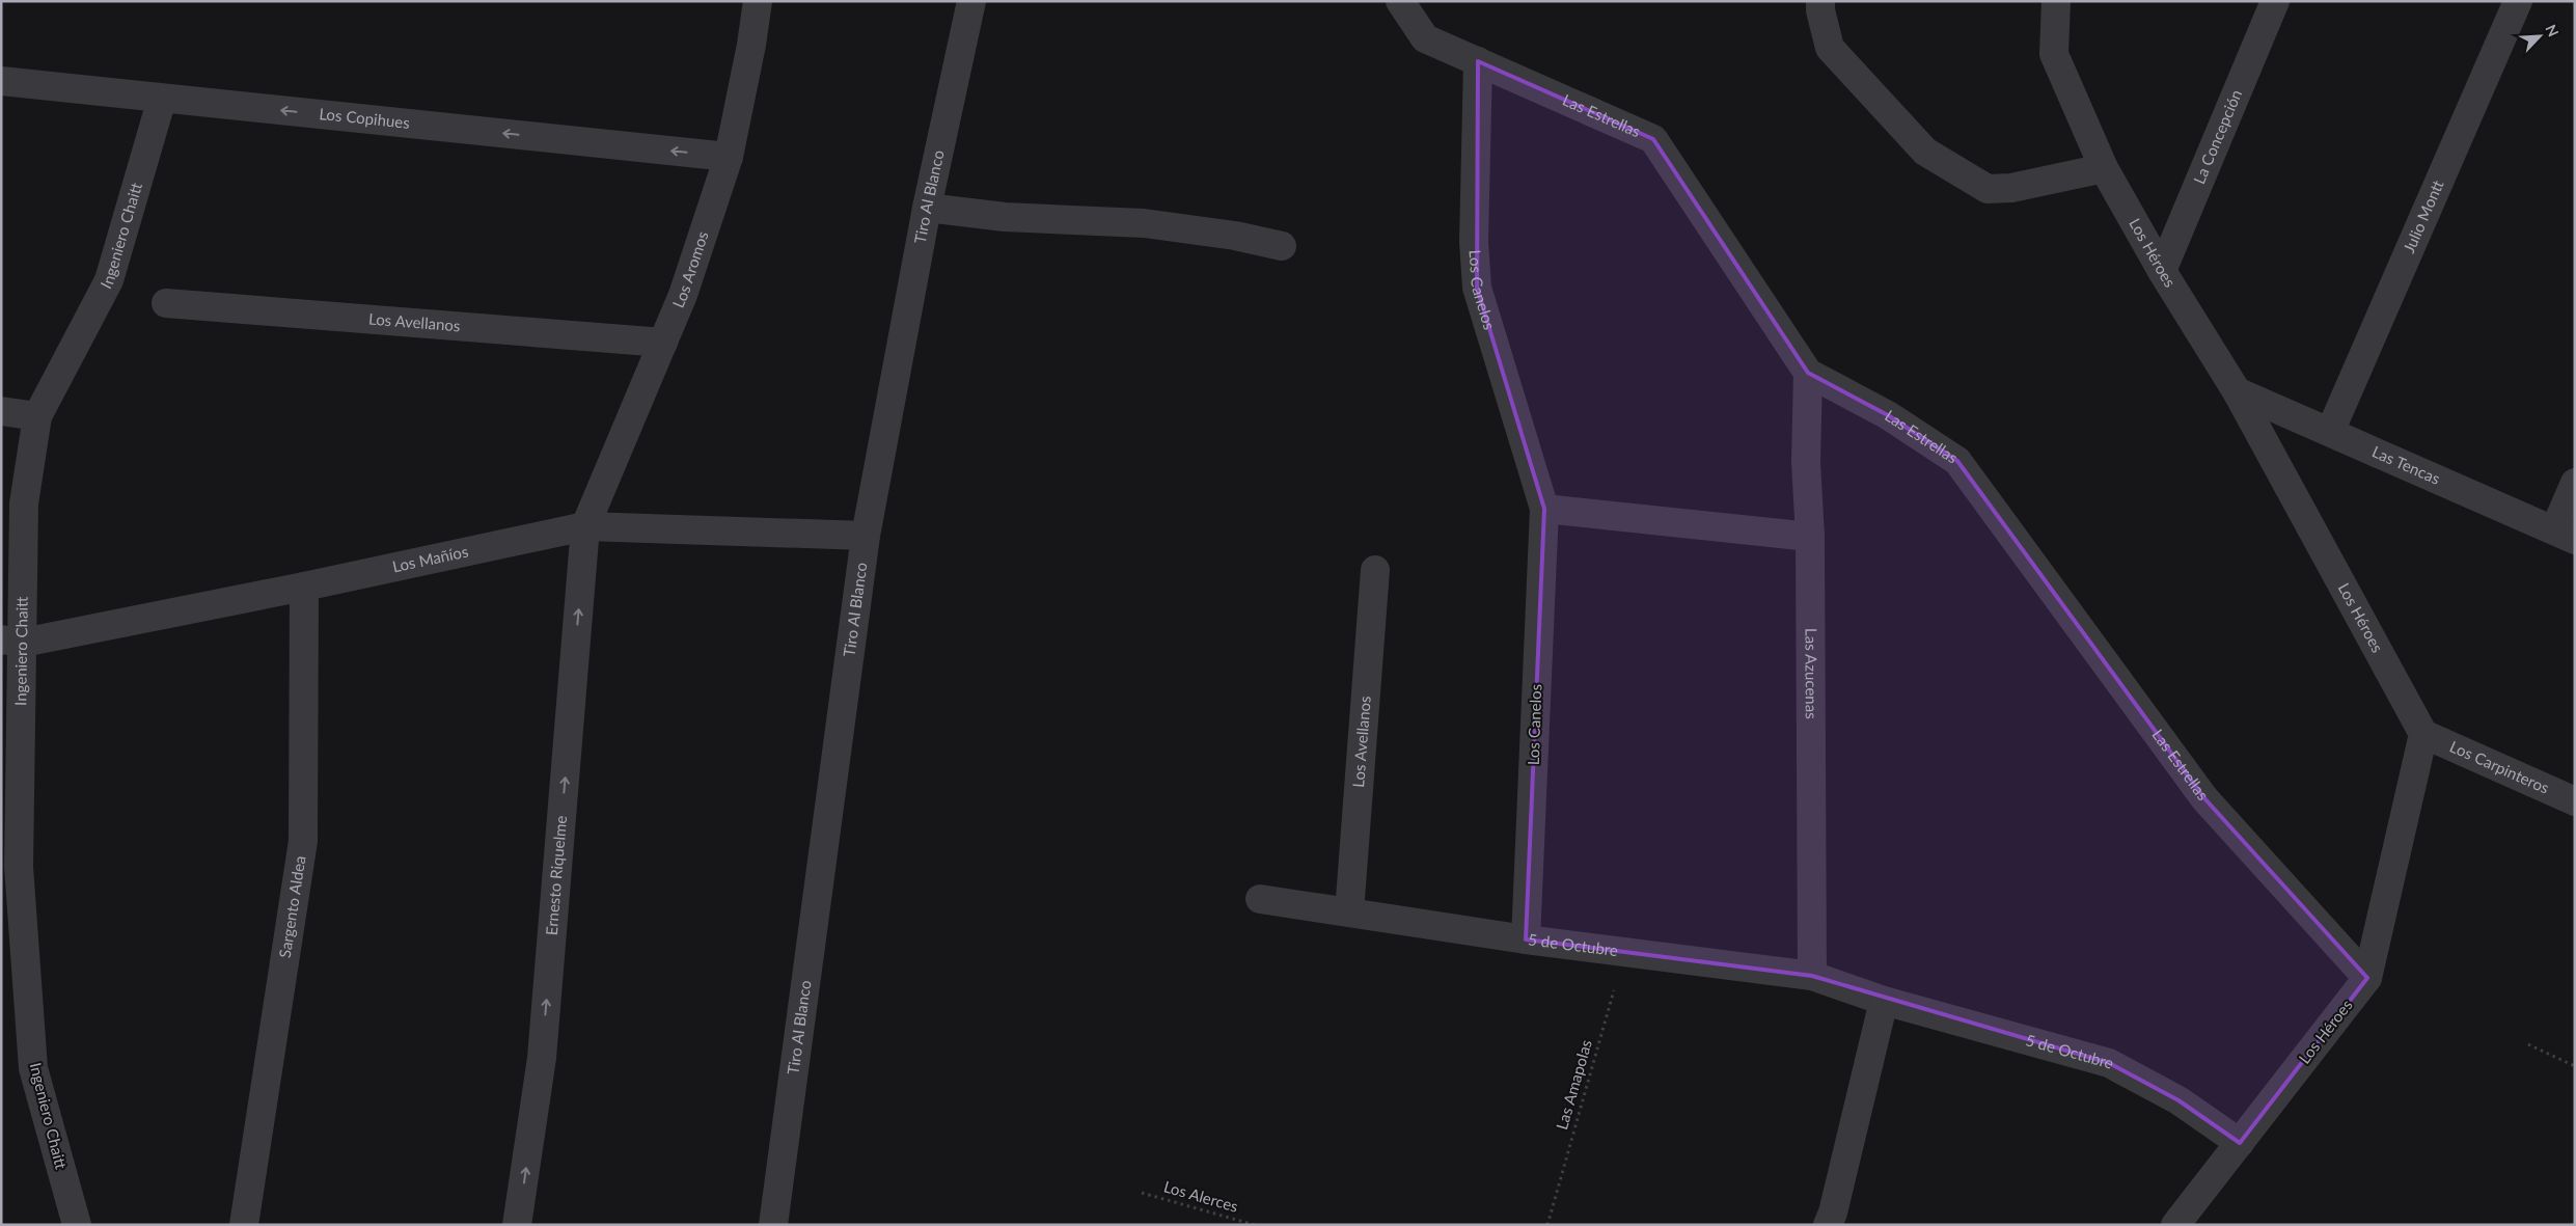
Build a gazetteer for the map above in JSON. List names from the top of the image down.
{
  "streets": {
    "street": [
      "Las Estrellas",
      "Los Copihues",
      "La Concepción",
      "Tiro Al Blanco",
      "Julio Montt",
      "Ingeniero Chaitt",
      "Los Héroes",
      "Los Aromos",
      "Los Canelos",
      "Los Avellanos",
      "Las Tencas",
      "Los Mañíos",
      "Las Azucenas",
      "Los Carpinteros",
      "Ernesto Riquelme",
      "Sargento Aldea",
      "5 de Octubre"
    ],
    "path": ["Las Amapolas", "Los Alerces"]
  },
  "crossings": [
    ["Las Estrellas", "Los Héroes"],
    ["Las Estrellas", "Los Canelos"],
    ["Las Estrellas", "Las Azucenas"],
    ["Los Copihues", "Ingeniero Chaitt"],
    ["Los Copihues", "Los Aromos"],
    ["La Concepción", "Los Héroes"],
    ["Tiro Al Blanco", "Los Mañíos"],
    ["Julio Montt", "Las Tencas"],
    ["Ingeniero Chaitt", "Los Mañíos"],
    ["Los Héroes", "Las Tencas"],
    ["Los Héroes", "Los Carpinteros"],
    ["Los Héroes", "5 de Octubre"],
    ["Los Aromos", "Los Avellanos"],
    ["Los Aromos", "Los Mañíos"],
    ["Los Aromos", "Ernesto Riquelme"],
    ["Los Canelos", "5 de Octubre"],
    ["Los Avellanos", "5 de Octubre"],
    ["Los Mañíos", "Ernesto Riquelme"],
    ["Los Mañíos", "Sargento Aldea"],
    ["Las Azucenas", "5 de Octubre"],
    ["5 de Octubre", "Las Amapolas"]
  ],
  "one_way": ["Los Copihues", "Ernesto Riquelme"],
  "north": "top right"
}
